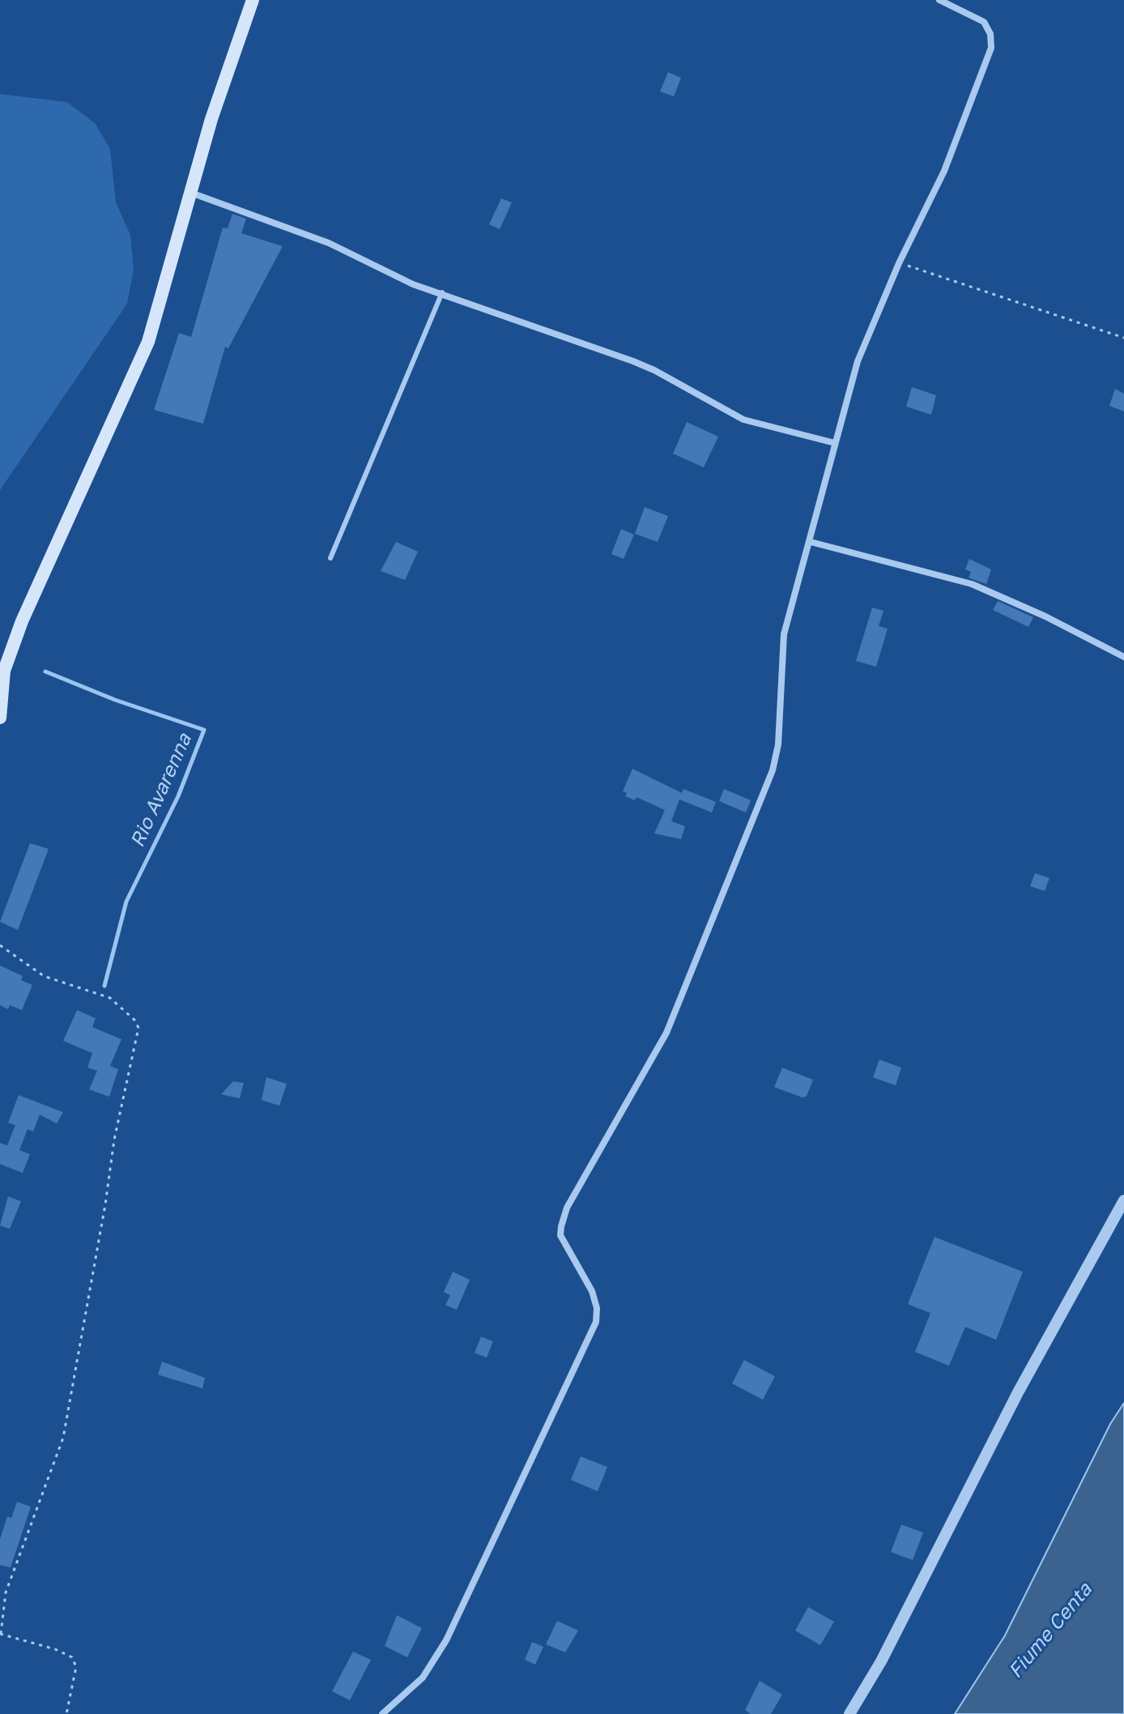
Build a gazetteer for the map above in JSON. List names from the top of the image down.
{
  "water": ["Rio Avarenna", "Fiume Centa"]
}
